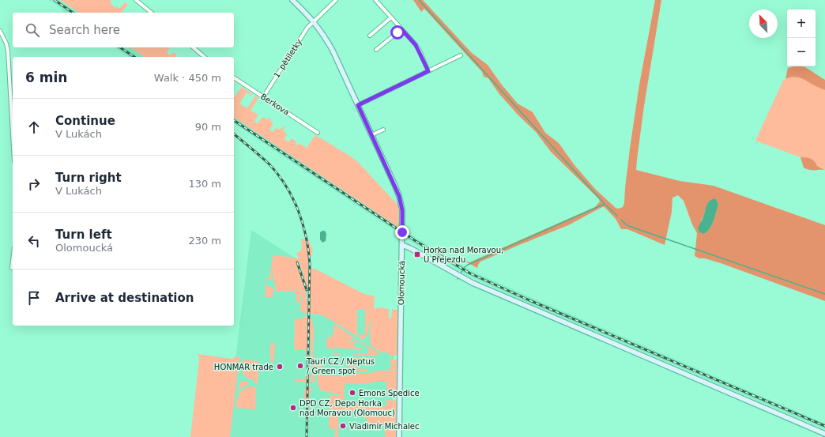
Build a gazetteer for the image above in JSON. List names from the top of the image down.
{
  "streets": {
    "street": ["1. pětiletky", "Berkova", "Olomoucká"]
  },
  "crossings": [
    ["1. pětiletky", "Berkova"],
    ["1. pětiletky", "Olomoucká"]
  ],
  "places": {
    "transit": ["Horka nad Moravou, U Přejezdu"],
    "other": [
      "Tauri CZ / Neptus / Green spot",
      "HONMAR trade",
      "Emons Spedice",
      "DPD CZ, Depo Horka nad Moravou (Olomouc)",
      "Vladimír Michalec"
    ]
  },
  "north": "top left",
  "page": {
    "map_buttons": ["+", "−"],
    "search": "Search here",
    "heading": ["6 min", "Walk · 450 m"],
    "list": [
      ["Continue", "V Lukách", "90 m"],
      ["Turn right", "V Lukách", "130 m"],
      ["Turn left", "Olomoucká", "230 m"],
      "Arrive at destination"
    ]
  }
}
